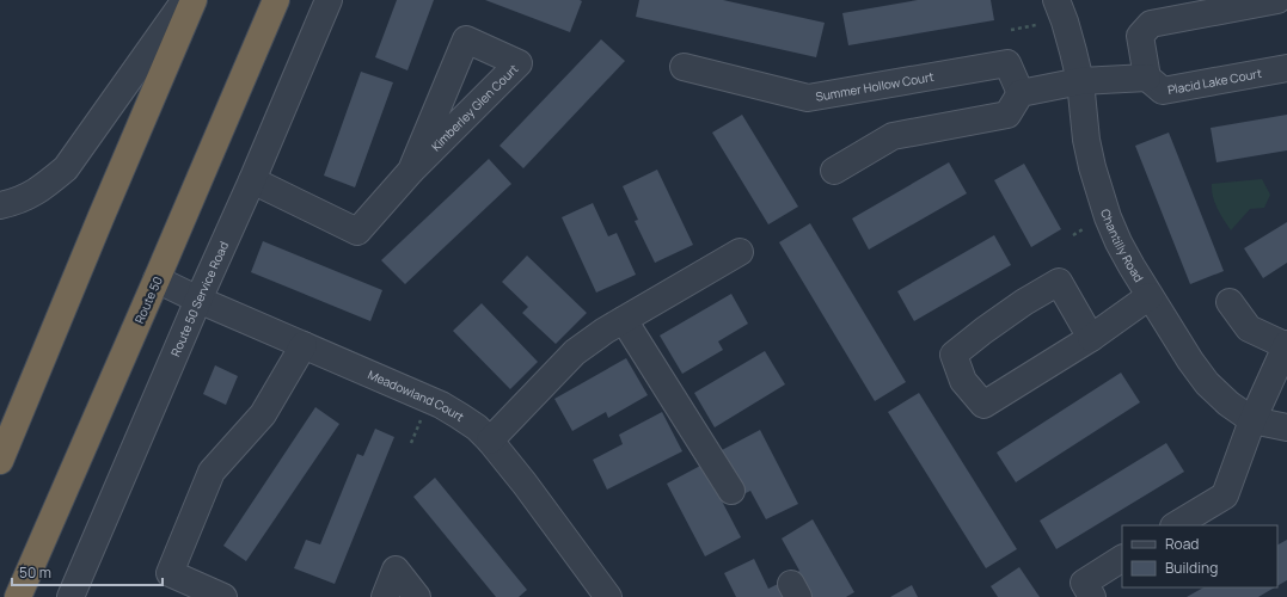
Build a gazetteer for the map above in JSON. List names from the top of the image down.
{
  "streets": {
    "highway": ["Route 50"],
    "street": [
      "Placid Lake Court",
      "Summer Hollow Court",
      "Kimberley Glen Court",
      "Chantilly Road",
      "Route 50 Service Road",
      "Meadowland Court"
    ]
  },
  "crossings": [
    ["Kimberley Glen Court", "Route 50 Service Road"],
    ["Route 50 Service Road", "Meadowland Court"],
    ["Route 50", "Meadowland Court"]
  ],
  "legend": ["Road", "Building"],
  "scale_bar": "50 m"
}
